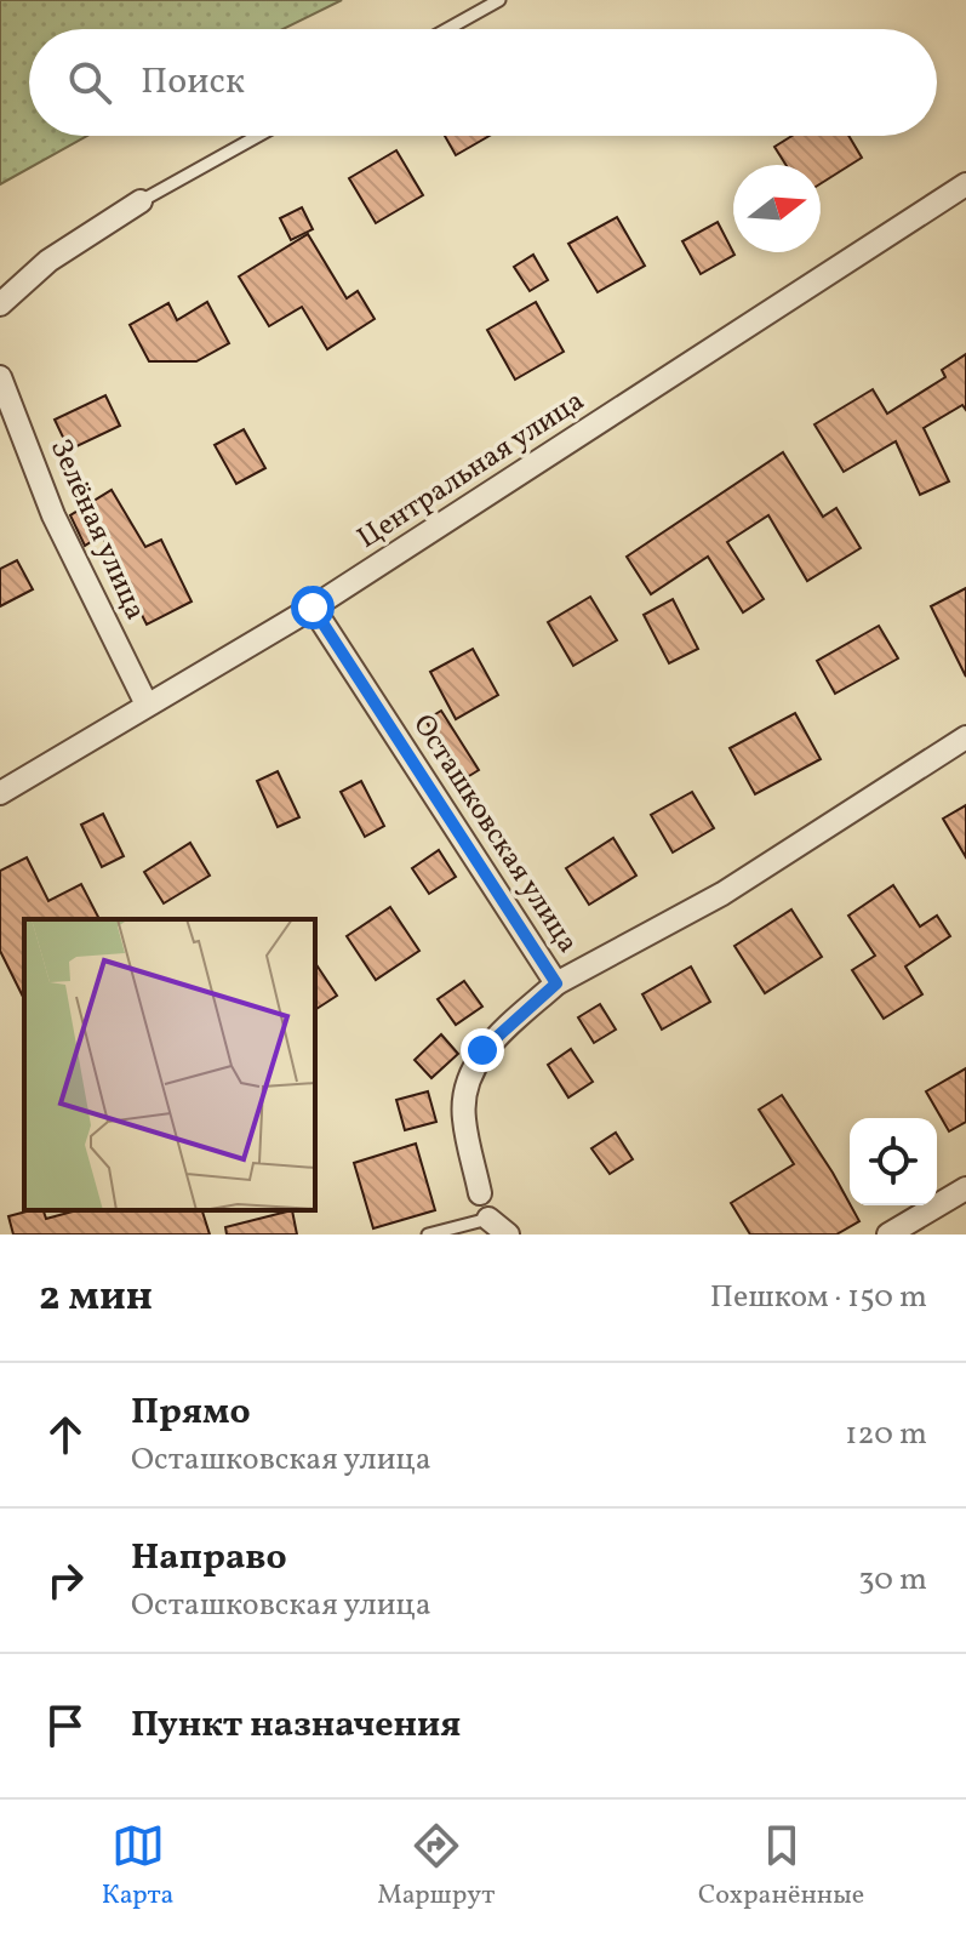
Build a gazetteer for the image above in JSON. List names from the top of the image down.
{
  "streets": {
    "street": ["Центральная улица", "Зелёная улица", "Осташковская улица"]
  },
  "crossings": [
    ["Центральная улица", "Зелёная улица"],
    ["Центральная улица", "Осташковская улица"]
  ],
  "north": "right",
  "page": {
    "search": "Поиск",
    "heading": ["2 мин", "Пешком · 150 m"],
    "list": [
      ["Прямо", "Осташковская улица", "120 m"],
      ["Направо", "Осташковская улица", "30 m"],
      "Пункт назначения"
    ],
    "nav": ["Карта", "Маршрут", "Сохранённые"]
  }
}
